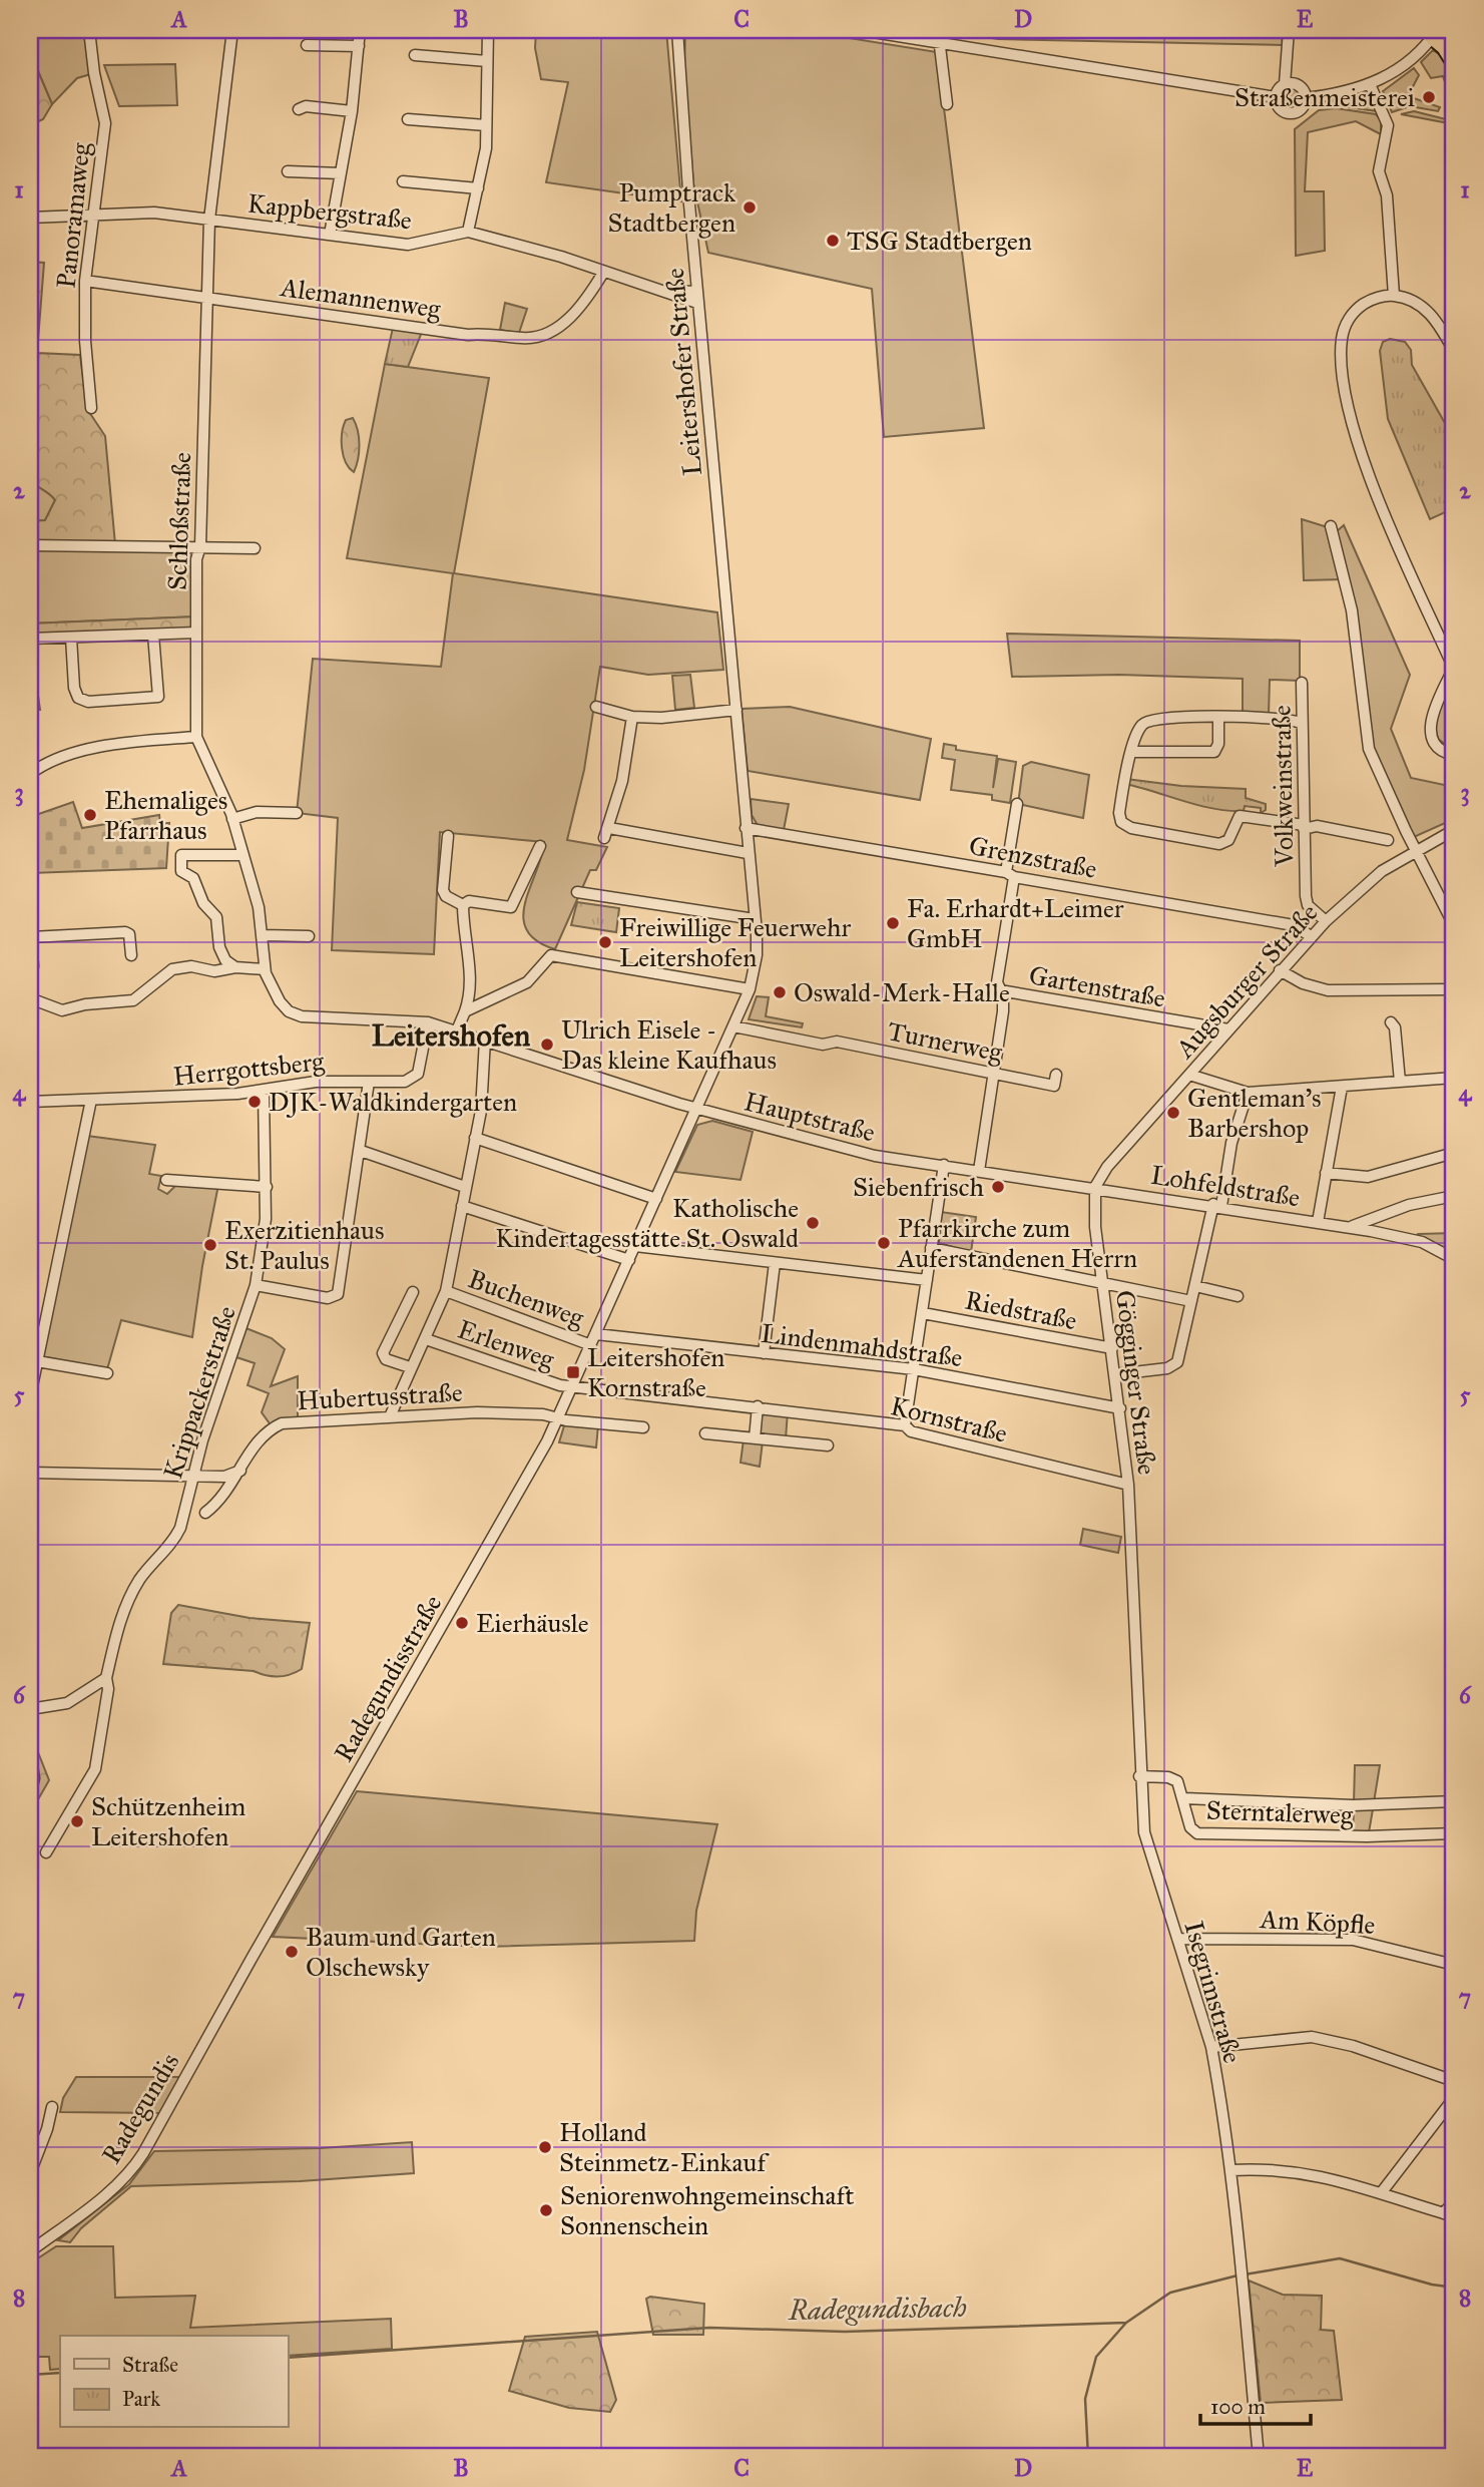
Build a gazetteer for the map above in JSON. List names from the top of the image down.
{
  "streets": {
    "street": [
      "Kappbergstraße",
      "Panoramaweg",
      "Alemannenweg",
      "Leitershofer Straße",
      "Schloßstraße",
      "Volkweinstraße",
      "Grenzstraße",
      "Augsburger Straße",
      "Gartenstraße",
      "Turnerweg",
      "Herrgottsberg",
      "Hauptstraße",
      "Lohfeldstraße",
      "Buchenweg",
      "Riedstraße",
      "Erlenweg",
      "Lindenmahdstraße",
      "Gögginger Straße",
      "Krippackerstraße",
      "Hubertusstraße",
      "Kornstraße",
      "Radegundisstraße",
      "Sterntalerweg",
      "Am Köpfle",
      "Isegrimstraße",
      "Radegundis"
    ]
  },
  "crossings": [
    ["Kappbergstraße", "Panoramaweg"],
    ["Kappbergstraße", "Alemannenweg"],
    ["Kappbergstraße", "Leitershofer Straße"],
    ["Kappbergstraße", "Schloßstraße"],
    ["Panoramaweg", "Alemannenweg"],
    ["Alemannenweg", "Schloßstraße"],
    ["Leitershofer Straße", "Grenzstraße"],
    ["Leitershofer Straße", "Radegundisstraße"],
    ["Schloßstraße", "Hauptstraße"],
    ["Volkweinstraße", "Augsburger Straße"],
    ["Grenzstraße", "Augsburger Straße"],
    ["Augsburger Straße", "Gartenstraße"],
    ["Augsburger Straße", "Hauptstraße"],
    ["Augsburger Straße", "Lohfeldstraße"],
    ["Augsburger Straße", "Gögginger Straße"],
    ["Turnerweg", "Radegundisstraße"],
    ["Herrgottsberg", "Hauptstraße"],
    ["Herrgottsberg", "Krippackerstraße"],
    ["Hauptstraße", "Lohfeldstraße"],
    ["Hauptstraße", "Gögginger Straße"],
    ["Hauptstraße", "Radegundisstraße"],
    ["Lohfeldstraße", "Gögginger Straße"],
    ["Buchenweg", "Radegundisstraße"],
    ["Riedstraße", "Gögginger Straße"],
    ["Erlenweg", "Kornstraße"],
    ["Erlenweg", "Radegundisstraße"],
    ["Lindenmahdstraße", "Gögginger Straße"],
    ["Lindenmahdstraße", "Radegundisstraße"],
    ["Gögginger Straße", "Kornstraße"],
    ["Gögginger Straße", "Isegrimstraße"],
    ["Hubertusstraße", "Radegundisstraße"],
    ["Kornstraße", "Radegundisstraße"],
    ["Radegundisstraße", "Radegundis"],
    ["Sterntalerweg", "Isegrimstraße"],
    ["Am Köpfle", "Isegrimstraße"]
  ],
  "districts": ["Leitershofen"],
  "water": ["Radegundisbach"],
  "places": {
    "other": [
      "Straßenmeisterei",
      "Pumptrack Stadtbergen",
      "TSG Stadtbergen",
      "Ehemaliges Pfarrhaus",
      "Fa. Erhardt+Leimer GmbH",
      "Freiwillige Feuerwehr Leitershofen",
      "Oswald-Merk-Halle",
      "Ulrich Eisele - Das kleine Kaufhaus",
      "DJK-Waldkindergarten",
      "Gentleman's Barbershop",
      "Siebenfrisch",
      "Katholische Kindertagesstätte St. Oswald",
      "Pfarrkirche zum Auferstandenen Herrn",
      "Exerzitienhaus St. Paulus",
      "Eierhäusle",
      "Schützenheim Leitershofen",
      "Baum und Garten Olschewsky",
      "Holland Steinmetz-Einkauf",
      "Seniorenwohngemeinschaft Sonnenschein"
    ],
    "transit": ["Leitershofen Kornstraße"]
  },
  "legend": ["Straße", "Park"],
  "scale_bar": "100 m",
  "grid": {
    "columns": [
      "A",
      "B",
      "C",
      "D",
      "E"
    ],
    "rows": [
      "1",
      "2",
      "3",
      "4",
      "5",
      "6",
      "7",
      "8"
    ]
  }
}
